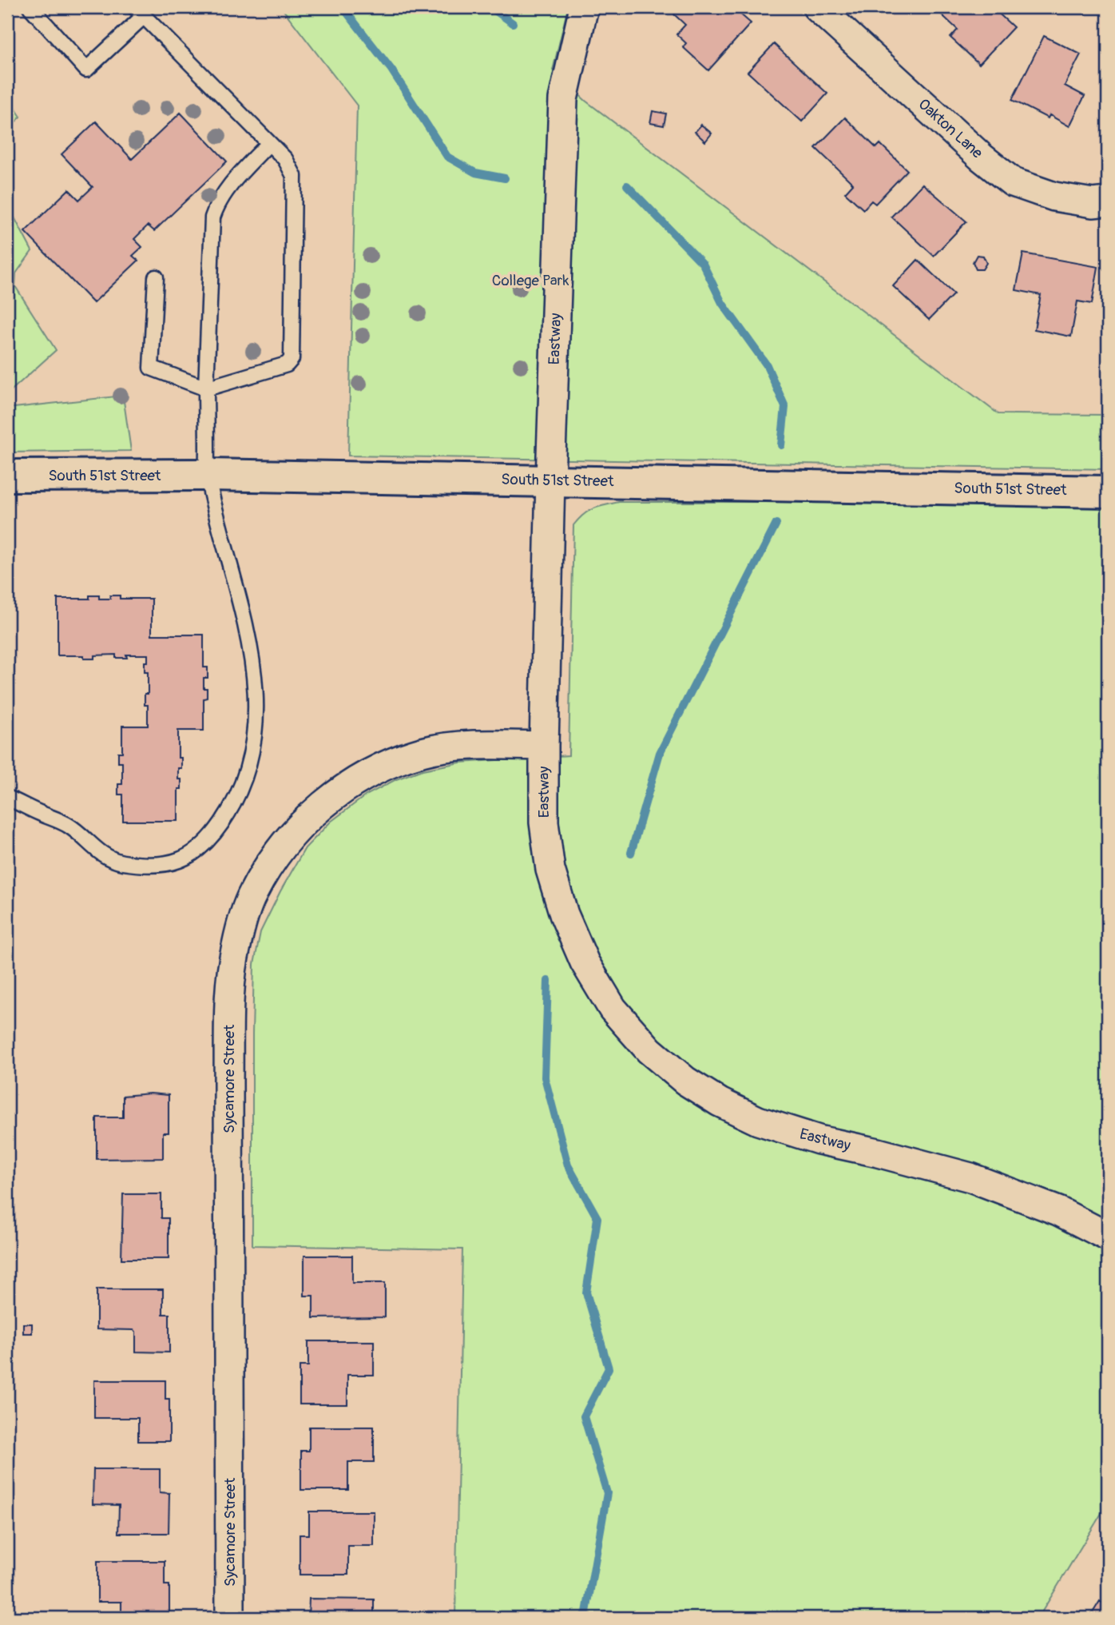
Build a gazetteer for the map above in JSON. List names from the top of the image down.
{
  "streets": {
    "street": [
      "Oakton Lane",
      "Eastway",
      "South 51st Street",
      "Sycamore Street"
    ]
  },
  "crossings": [
    ["Eastway", "South 51st Street"],
    ["Eastway", "Sycamore Street"]
  ],
  "parks": ["College Park"]
}
